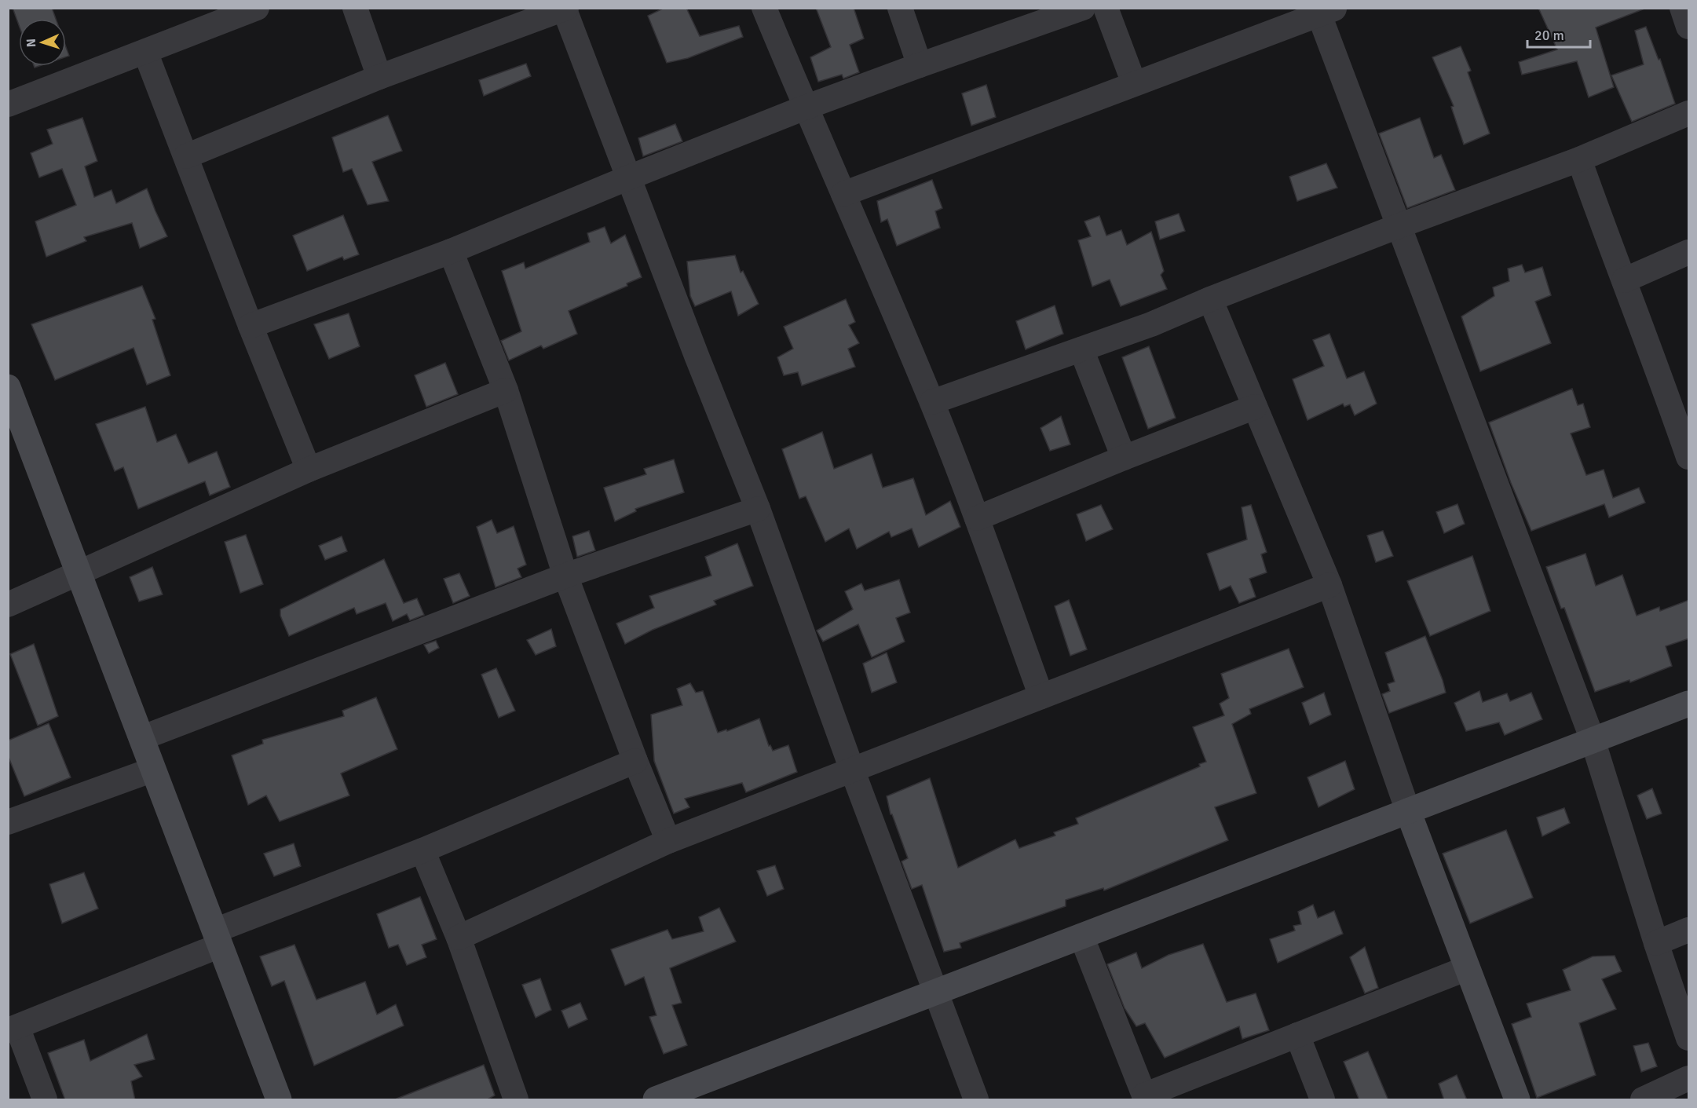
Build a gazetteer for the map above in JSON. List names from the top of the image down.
{
  "scale_bar": "20 m",
  "north": "left"
}
